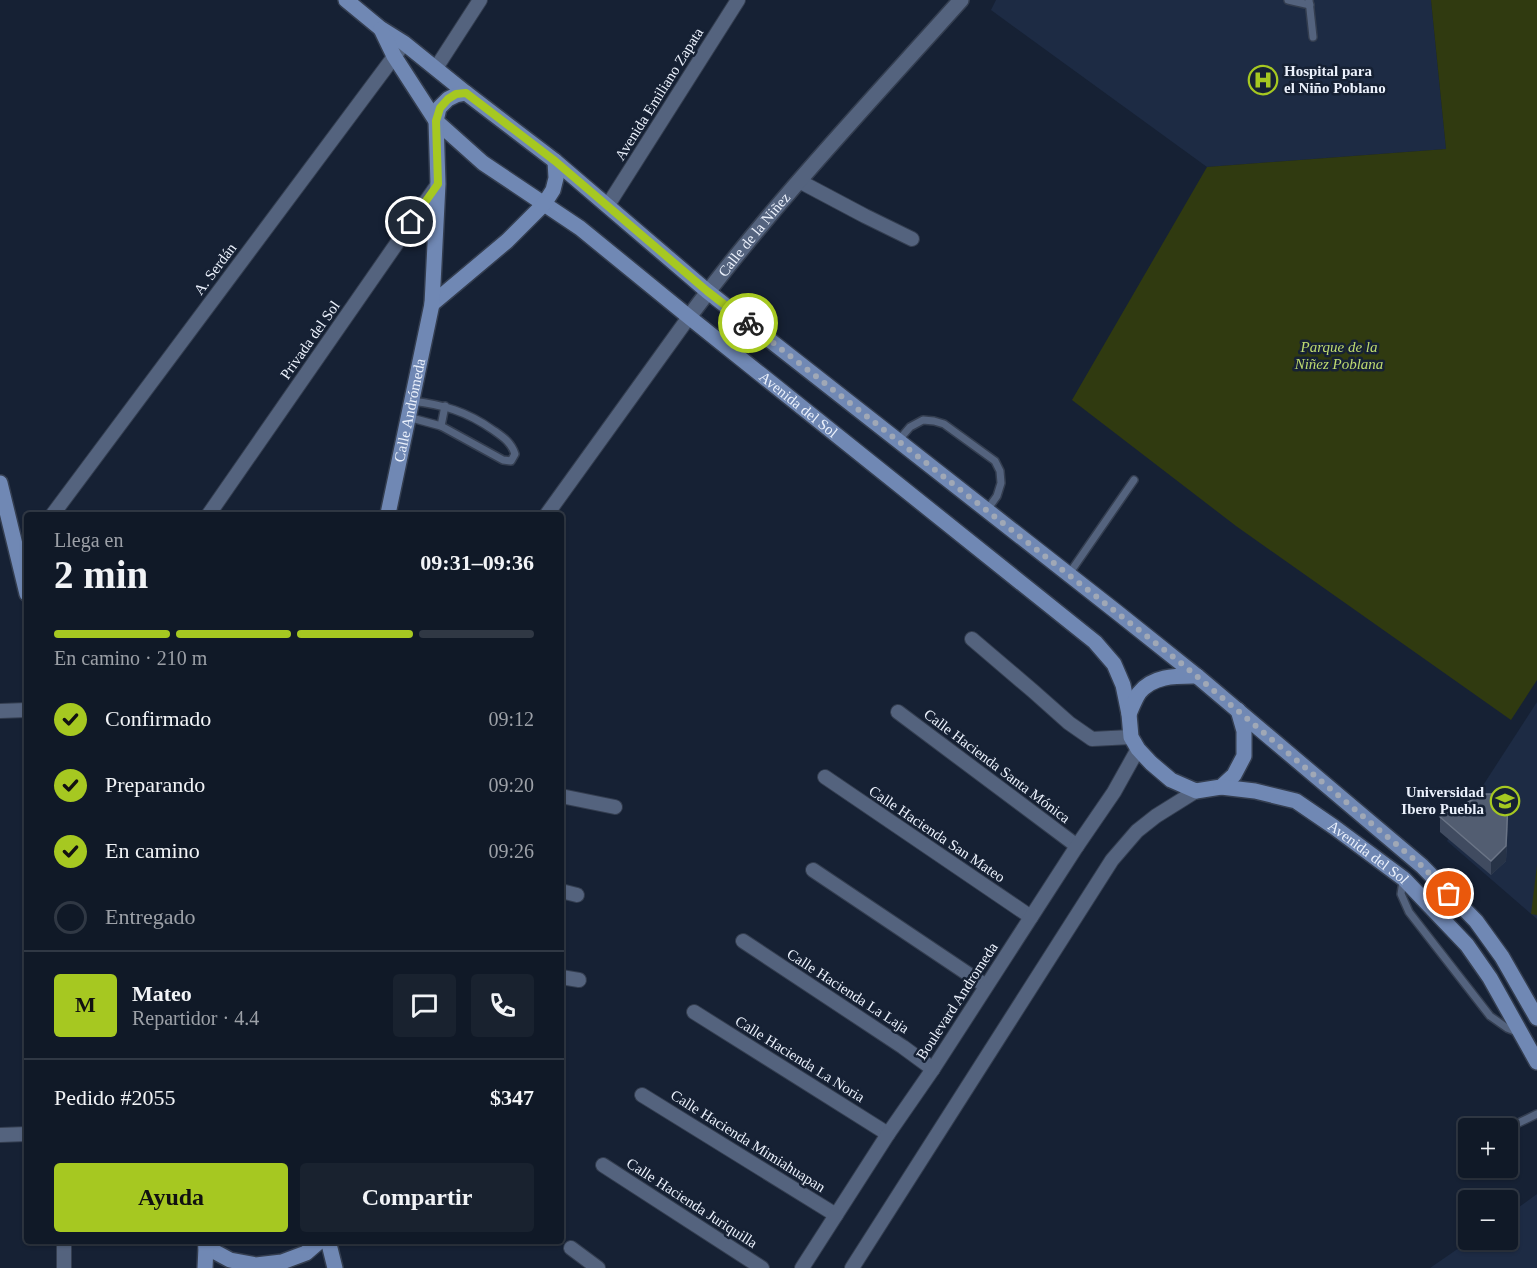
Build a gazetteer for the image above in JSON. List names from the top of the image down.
{
  "streets": {
    "main road": ["Avenida del Sol", "Calle Andrómeda"],
    "street": [
      "Avenida Emiliano Zapata",
      "Calle de la Niñez",
      "A. Serdán",
      "Privada del Sol",
      "Calle Hacienda Santa Mónica",
      "Calle Hacienda San Mateo",
      "Calle Hacienda La Laja",
      "Boulevard Andromeda",
      "Calle Hacienda La Noria",
      "Calle Hacienda Mimiahuapan",
      "Calle Hacienda Juriquilla"
    ]
  },
  "crossings": [
    ["Avenida Emiliano Zapata", "Avenida del Sol"],
    ["Calle de la Niñez", "Avenida del Sol"],
    ["A. Serdán", "Avenida del Sol"],
    ["Privada del Sol", "Calle Andrómeda"],
    ["Avenida del Sol", "Calle Andrómeda"],
    ["Avenida del Sol", "Boulevard Andromeda"],
    ["Calle Hacienda Santa Mónica", "Boulevard Andromeda"],
    ["Calle Hacienda San Mateo", "Boulevard Andromeda"],
    ["Calle Hacienda La Laja", "Boulevard Andromeda"],
    ["Boulevard Andromeda", "Calle Hacienda La Noria"],
    ["Boulevard Andromeda", "Calle Hacienda Mimiahuapan"]
  ],
  "parks": ["Parque de la Niñez Poblana"],
  "places": {
    "hospital": ["Hospital para el Niño Poblano"],
    "school or university": ["Universidad Ibero Puebla"]
  },
  "page": {
    "heading": ["2 min", "Llega en", "09:31–09:36"],
    "panel": [
      "Mateo",
      "Repartidor · 4.4",
      "Pedido #2055",
      "$347"
    ],
    "bar": "En camino · 210 m",
    "list": [
      ["Confirmado", "09:12"],
      ["Preparando", "09:20"],
      ["En camino", "09:26"],
      "Entregado"
    ],
    "round": "M",
    "map_buttons": ["+", "−"],
    "buttons": ["Ayuda", "Compartir"]
  }
}
